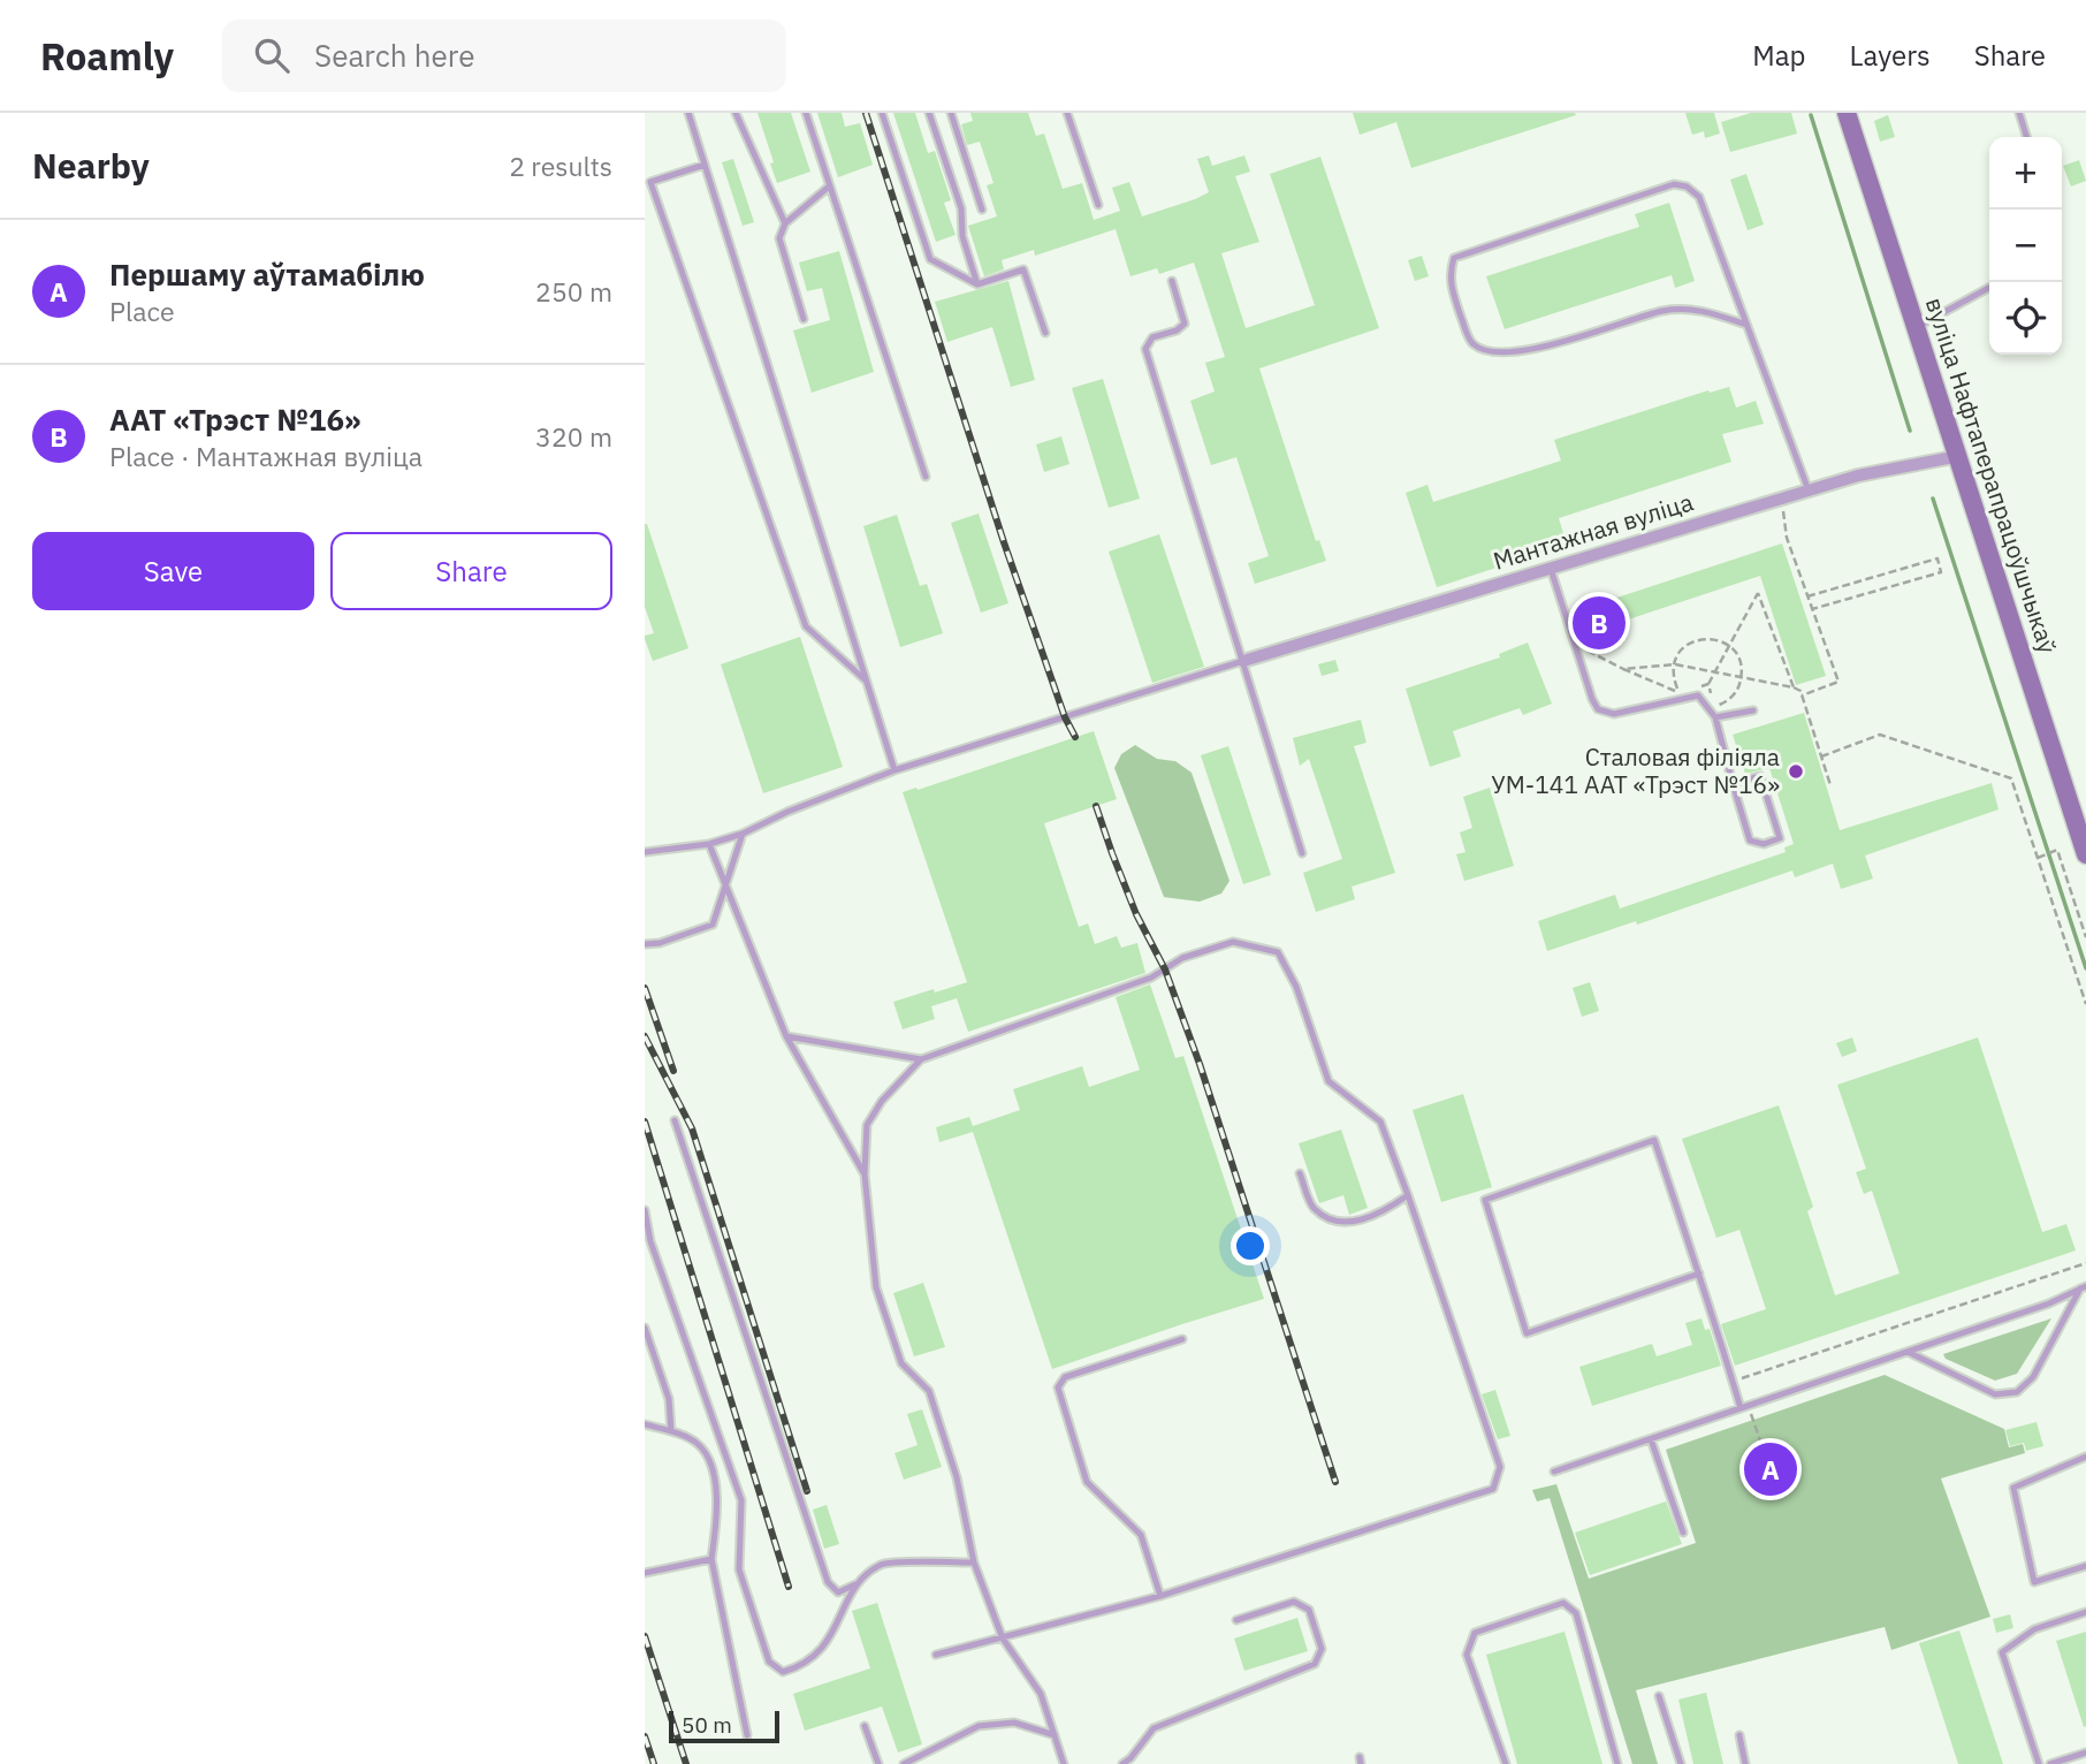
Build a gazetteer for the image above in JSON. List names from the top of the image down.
{
  "streets": {
    "main road": ["вуліца Нафтаперапрацоўшчыкаў"],
    "street": ["Мантажная вуліца"]
  },
  "crossings": [
    ["вуліца Нафтаперапрацоўшчыкаў", "Мантажная вуліца"]
  ],
  "places": ["Сталовая філіяла УМ-141 ААТ «Трэст №16»"],
  "scale_bar": "50 m",
  "page": {
    "header": "Roamly",
    "search": "Search here",
    "nav": ["Map", "Layers", "Share"],
    "heading": ["Nearby", "2 results"],
    "map_buttons": ["+", "−"],
    "list": [
      {
        "mark": "A",
        "name": "Першаму аўтамабілю",
        "note": "Place",
        "value": "250 m"
      },
      {
        "mark": "B",
        "name": "ААТ «Трэст №16»",
        "note": "Place · Мантажная вуліца",
        "value": "320 m"
      }
    ],
    "buttons": ["Save", "Share"],
    "pins": ["B", "A"],
    "scale": "50 m"
  }
}
